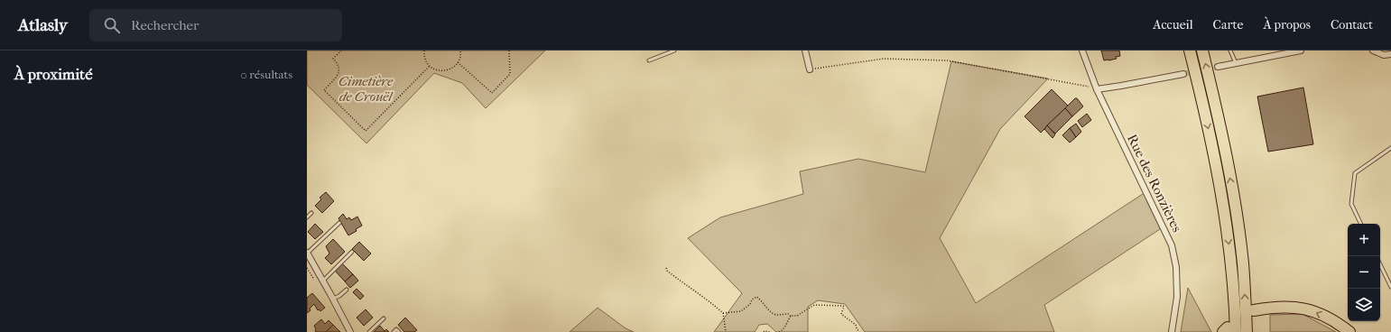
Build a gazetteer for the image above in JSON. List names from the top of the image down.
{
  "streets": {
    "street": ["Rue des Ronzières"]
  },
  "parks": ["Cimetière de Crouël"],
  "page": {
    "header": "Atlasly",
    "search": "Rechercher",
    "nav": [
      "Accueil",
      "Carte",
      "À propos",
      "Contact"
    ],
    "heading": ["À proximité", "0 résultats"],
    "map_buttons": ["+", "−"]
  }
}
